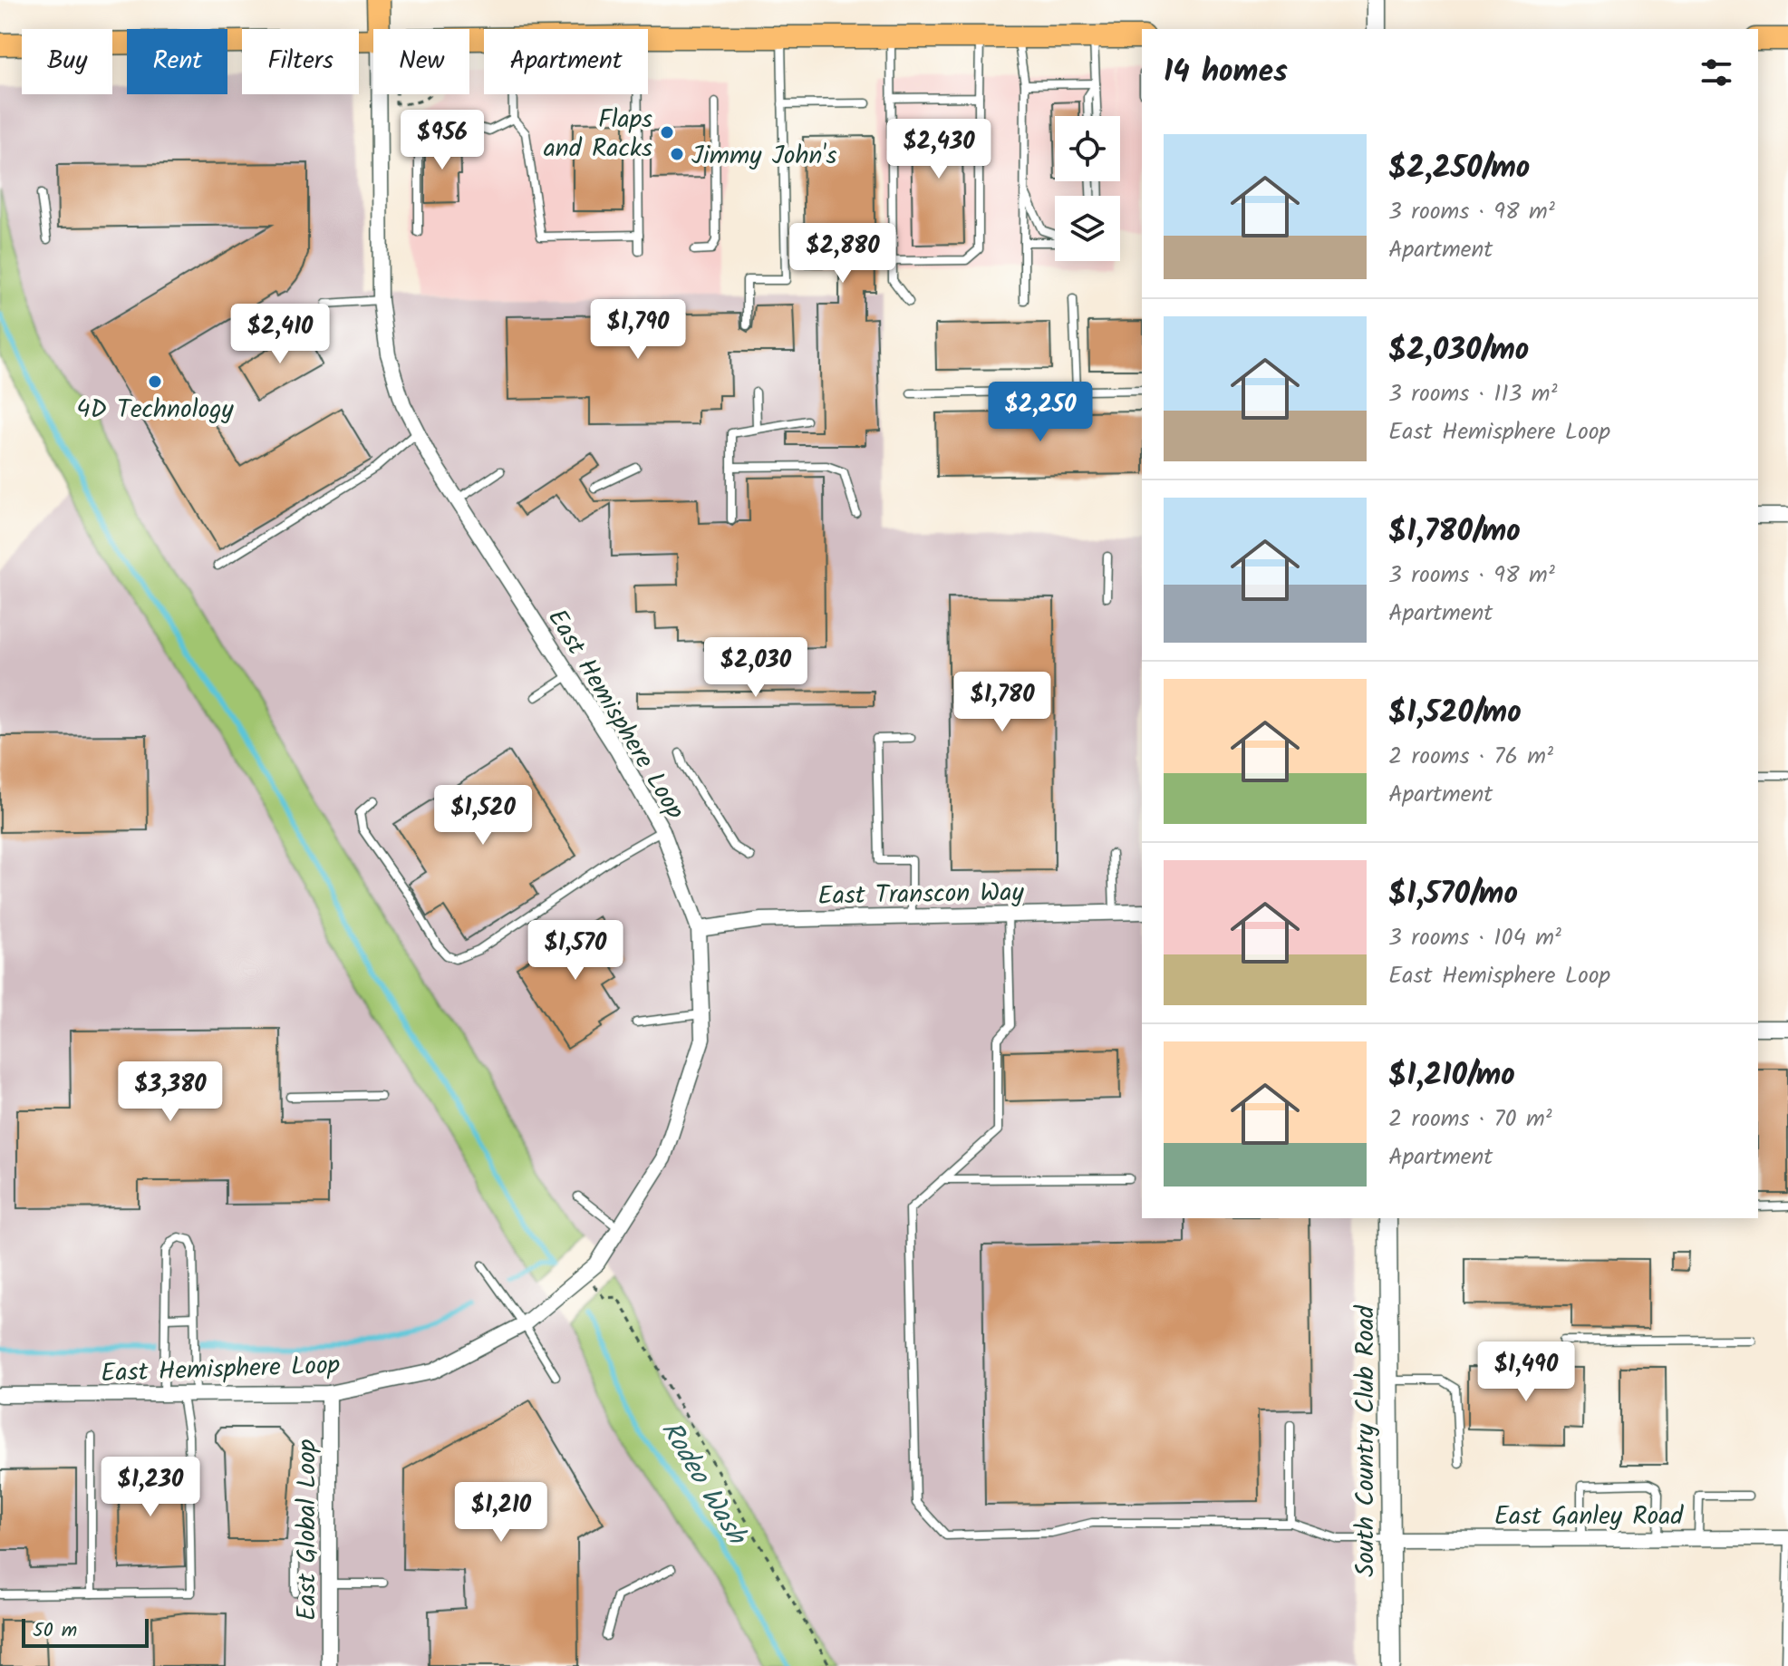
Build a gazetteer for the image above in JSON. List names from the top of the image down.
{
  "streets": {
    "street": [
      "East Hemisphere Loop",
      "East Transcon Way",
      "South Country Club Road",
      "East Ganley Road",
      "East Global Loop"
    ]
  },
  "crossings": [
    ["East Hemisphere Loop", "East Transcon Way"],
    ["East Hemisphere Loop", "East Global Loop"],
    ["South Country Club Road", "East Ganley Road"]
  ],
  "water": ["Rodeo Wash"],
  "places": ["Flaps and Racks", "Jimmy John's", "4D Technology"],
  "scale_bar": "50 m",
  "page": {
    "chip": [
      "Buy",
      "Rent",
      "Filters",
      "New",
      "Apartment"
    ],
    "heading": "14 homes",
    "price": [
      "$956",
      "$2,430",
      "$2,880",
      "$1,790",
      "$2,410",
      "$2,250",
      "$2,030",
      "$1,780",
      "$1,520",
      "$1,570",
      "$3,380",
      "$1,490",
      "$1,230",
      "$1,210"
    ],
    "list": [
      {
        "name": "$2,250/mo",
        "note": "3 rooms · 98 m² · Apartment"
      },
      {
        "name": "$2,030/mo",
        "note": "3 rooms · 113 m² · East Hemisphere Loop"
      },
      {
        "name": "$1,780/mo",
        "note": "3 rooms · 98 m² · Apartment"
      },
      {
        "name": "$1,520/mo",
        "note": "2 rooms · 76 m² · Apartment"
      },
      {
        "name": "$1,570/mo",
        "note": "3 rooms · 104 m² · East Hemisphere Loop"
      },
      {
        "name": "$1,210/mo",
        "note": "2 rooms · 70 m² · Apartment"
      }
    ],
    "scale": "50 m"
  }
}
